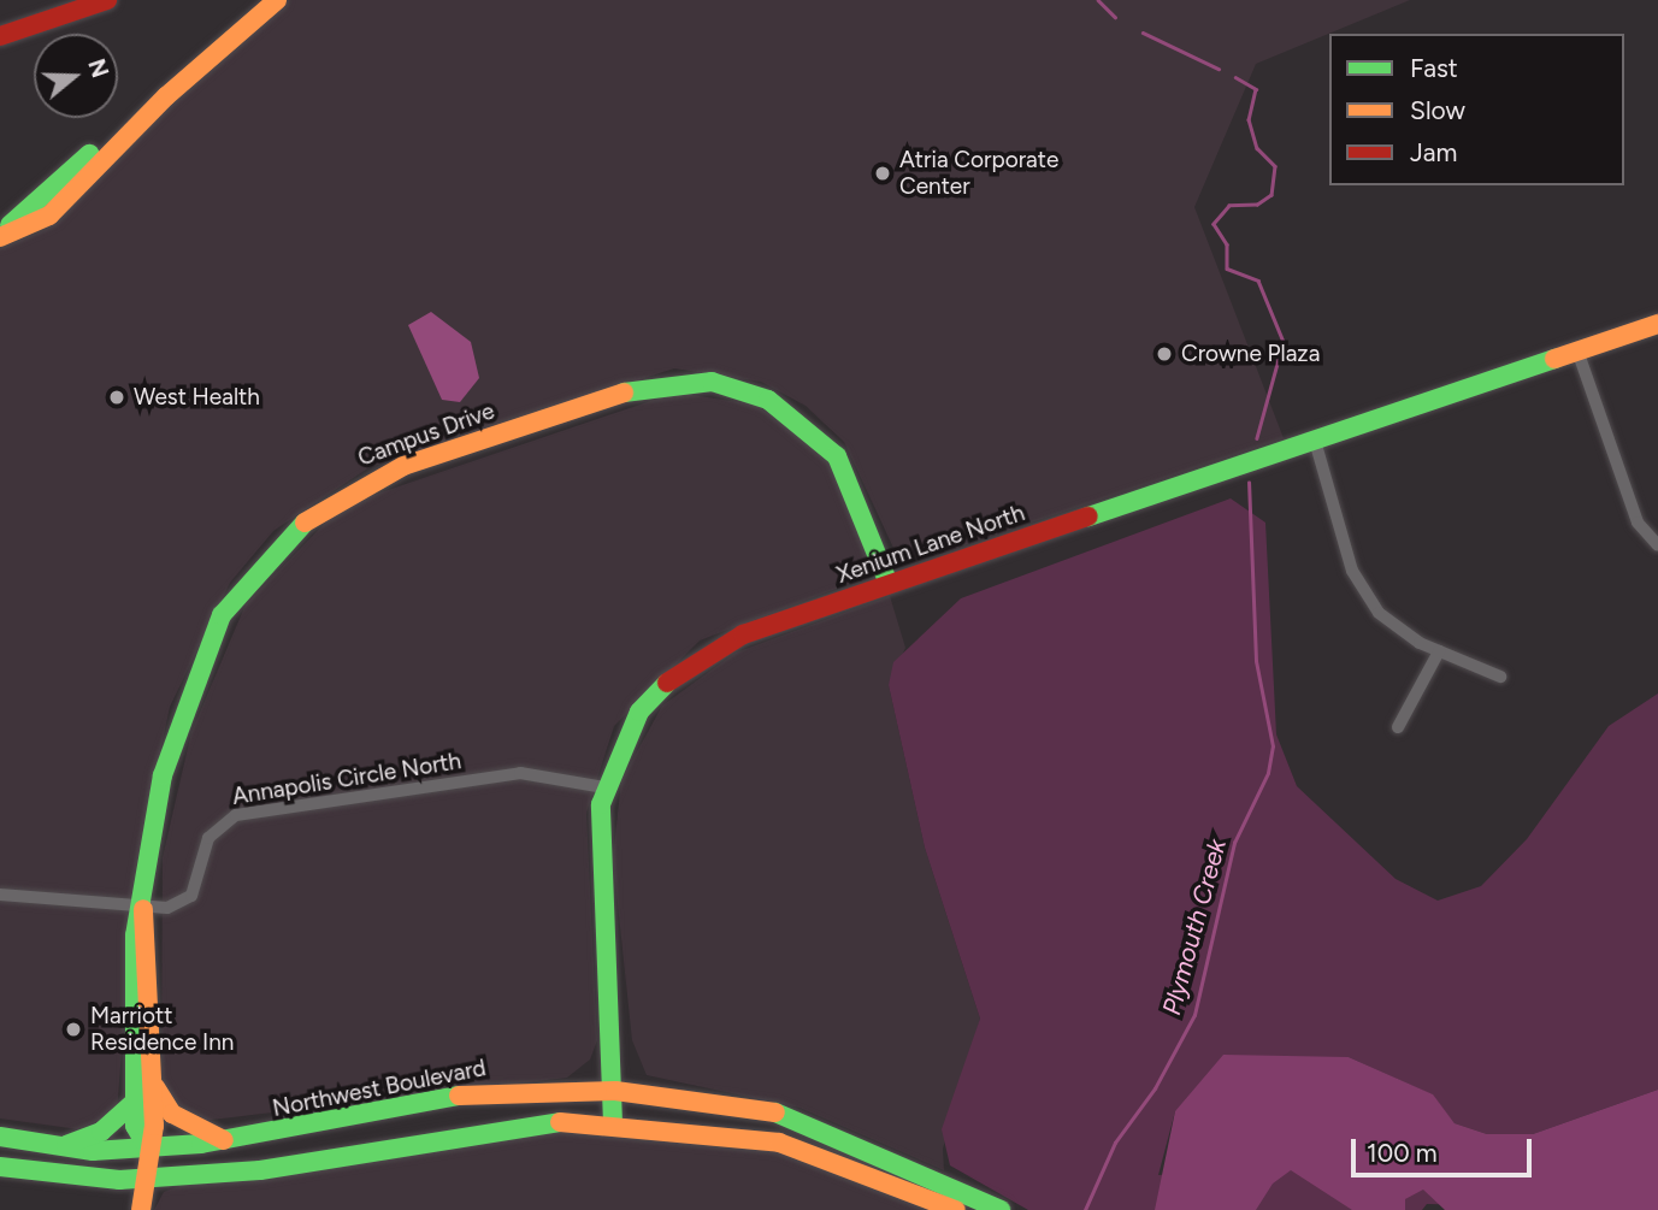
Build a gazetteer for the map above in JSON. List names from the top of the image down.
{
  "streets": {
    "main road": ["Campus Drive", "Xenium Lane North", "Northwest Boulevard"],
    "street": ["Annapolis Circle North"]
  },
  "crossings": [
    ["Campus Drive", "Xenium Lane North"],
    ["Campus Drive", "Annapolis Circle North"],
    ["Campus Drive", "Northwest Boulevard"],
    ["Xenium Lane North", "Annapolis Circle North"],
    ["Xenium Lane North", "Northwest Boulevard"]
  ],
  "water": ["Plymouth Creek"],
  "places": [
    "Atria Corporate Center",
    "Crowne Plaza",
    "West Health",
    "Marriott Residence Inn"
  ],
  "legend": ["Fast", "Slow", "Jam"],
  "scale_bar": "100 m",
  "north": "right"
}
